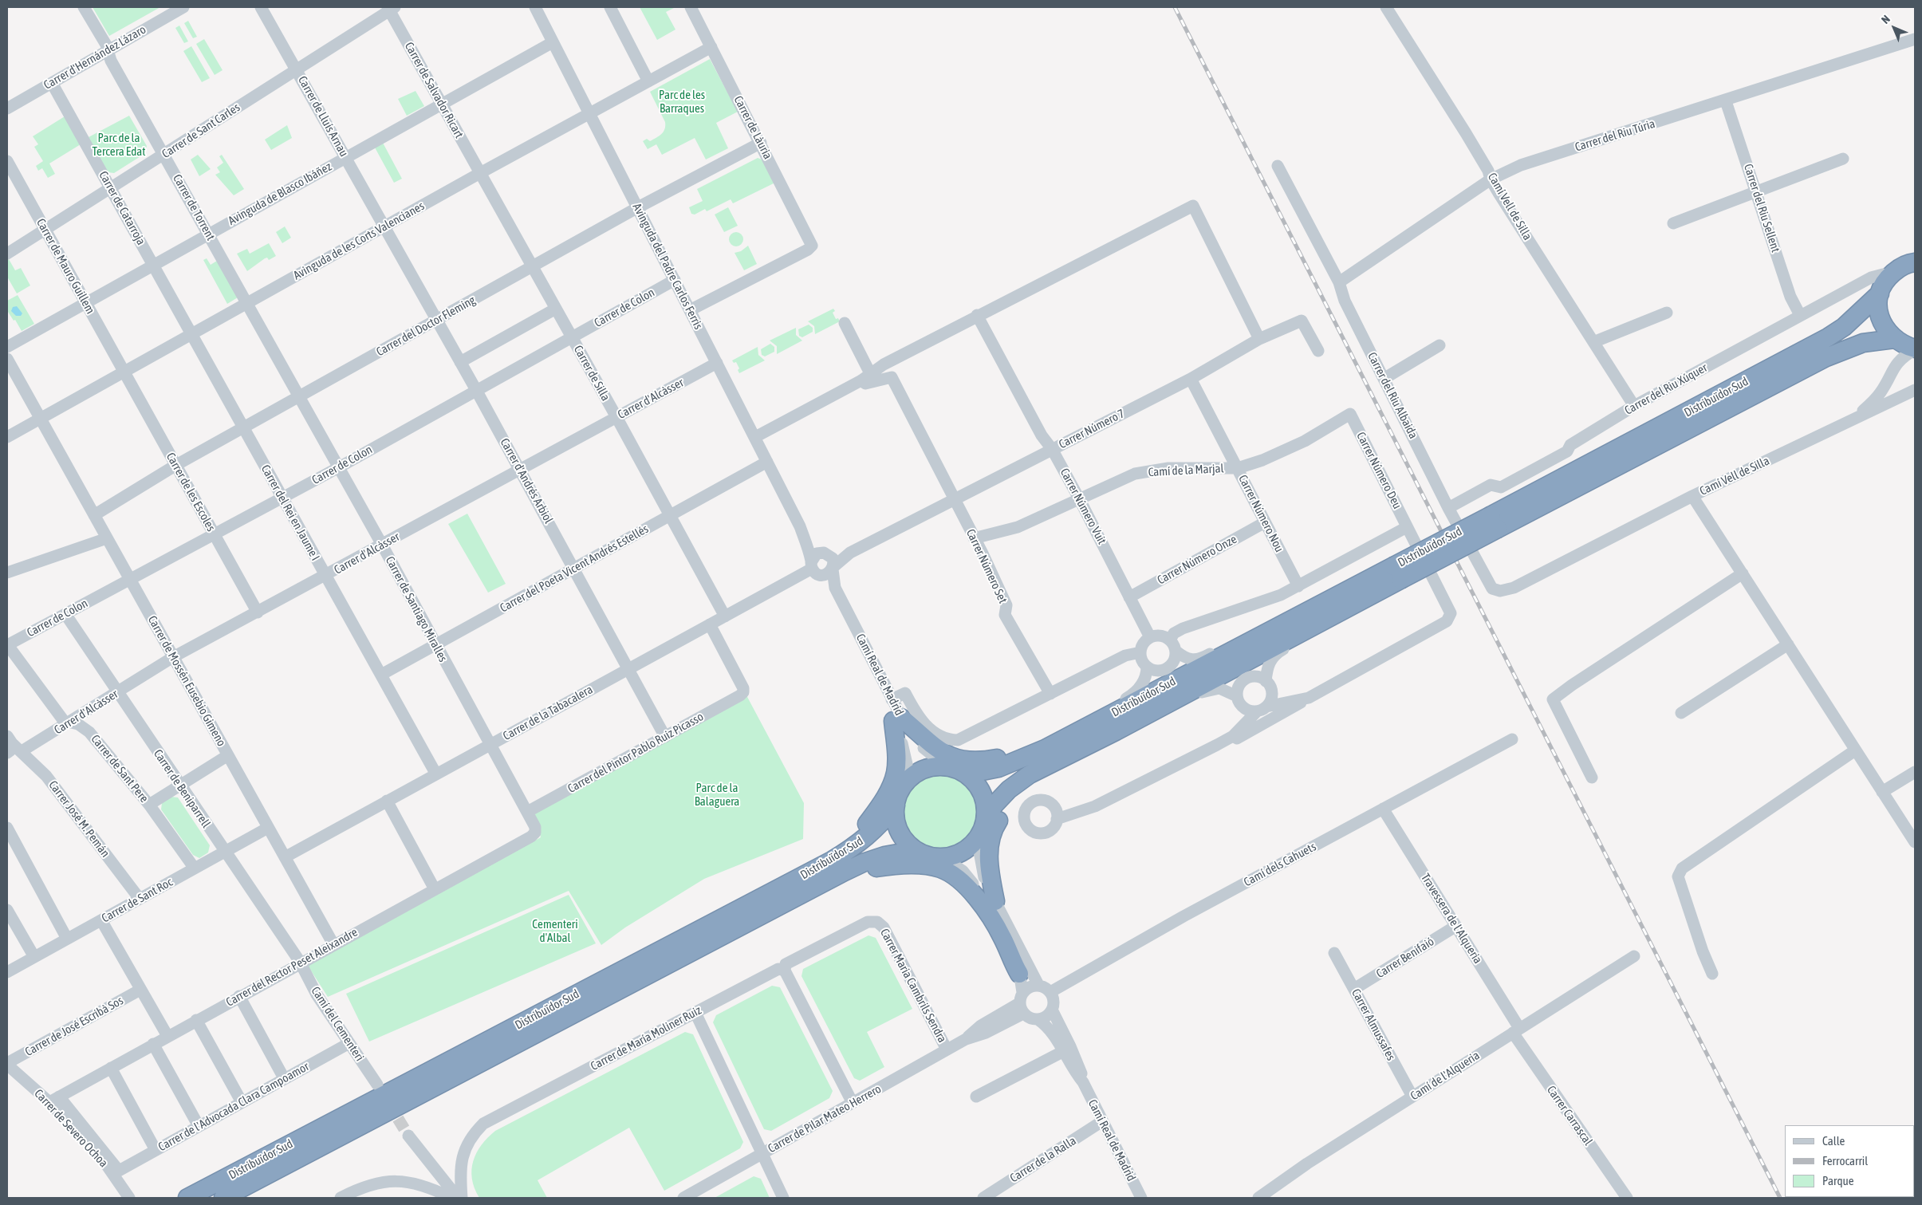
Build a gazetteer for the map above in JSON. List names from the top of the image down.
{
  "streets": {
    "highway": ["Distribuïdor Sud"],
    "street": [
      "Carrer d'Hernández Lázaro",
      "Carrer de Salvador Ricart",
      "Carrer de Lluís Arnau",
      "Carrer de Làuria",
      "Carrer de Sant Carles",
      "Carrer del Riu Túria",
      "Avinguda de Blasco Ibáñez",
      "Camí Vell de Silla",
      "Carrer de Torrent",
      "Carrer de Catarroja",
      "Carrer del Riu Sellent",
      "Avinguda de les Corts Valencianes",
      "Carrer de Mauro Guillem",
      "Avinguda del Padre Carlos Ferris",
      "Carrer de Colon",
      "Carrer del Doctor Fleming",
      "Carrer de Silla",
      "Carrer del Riu Xúquer",
      "Carrer del Riu Albaida",
      "Carrer d'Alcàsser",
      "Carrer Número 7",
      "Camí de la Marjal",
      "Carrer Número Deu",
      "Carrer d'Andrés Arbiol",
      "Carrer de les Escoles",
      "Carrer Número Vuit",
      "Carrer del Rei en Jaume I",
      "Carrer Número Nou",
      "Carrer Número Onze",
      "Carrer Número Set",
      "Carrer del Poeta Vicent Andrés Estellés",
      "Carrer de Santiago Miralles",
      "Camí Real de Madrid",
      "Carrer de Mossén Eusebio Gimeno",
      "Carrer de la Tabacalera",
      "Carrer del Pintor Pablo Ruiz Picasso",
      "Carrer de Sant Pere",
      "Carrer de Beniparrell",
      "Carrer José M. Pemán",
      "Camí dels Cahuets",
      "Carrer de Sant Roc",
      "Travessera de l'Alqueria",
      "Carrer Benifaió",
      "Carrer del Rector Peset Aleixandre",
      "Carrer Maria Cambrils Sendra",
      "Camí del Cementeri",
      "Carrer Almussafes",
      "Carrer de José Escribà Sos",
      "Carrer de María Moliner Ruiz",
      "Camí de l'Alqueria",
      "Carrer de l'Advocada Clara Campoamor",
      "Carrer Carrascal",
      "Carrer de Pilar Mateo Herrero",
      "Carrer de Severo Ochoa",
      "Carrer de la Ralla"
    ]
  },
  "crossings": [
    ["Carrer d'Hernández Lázaro", "Carrer de Torrent"],
    ["Carrer d'Hernández Lázaro", "Carrer de Catarroja"],
    ["Carrer de Salvador Ricart", "Carrer de Sant Carles"],
    ["Carrer de Salvador Ricart", "Avinguda de Blasco Ibáñez"],
    ["Carrer de Salvador Ricart", "Avinguda de les Corts Valencianes"],
    ["Carrer de Salvador Ricart", "Carrer de Silla"],
    ["Carrer de Lluís Arnau", "Carrer de Sant Carles"],
    ["Carrer de Lluís Arnau", "Avinguda de Blasco Ibáñez"],
    ["Carrer de Lluís Arnau", "Avinguda de les Corts Valencianes"],
    ["Carrer de Lluís Arnau", "Carrer d'Andrés Arbiol"],
    ["Carrer de Làuria", "Avinguda de les Corts Valencianes"],
    ["Carrer de Làuria", "Avinguda del Padre Carlos Ferris"],
    ["Carrer de Làuria", "Carrer del Doctor Fleming"],
    ["Carrer de Sant Carles", "Carrer de Torrent"],
    ["Carrer de Sant Carles", "Carrer de Catarroja"],
    ["Carrer de Sant Carles", "Carrer de Mauro Guillem"],
    ["Carrer del Riu Túria", "Camí Vell de Silla"],
    ["Carrer del Riu Túria", "Carrer del Riu Sellent"],
    ["Carrer del Riu Túria", "Carrer del Riu Albaida"],
    ["Avinguda de Blasco Ibáñez", "Carrer de Torrent"],
    ["Avinguda de Blasco Ibáñez", "Carrer de Catarroja"],
    ["Avinguda de Blasco Ibáñez", "Carrer de Mauro Guillem"],
    ["Avinguda de Blasco Ibáñez", "Avinguda del Padre Carlos Ferris"],
    ["Camí Vell de Silla", "Carrer del Riu Xúquer"],
    ["Camí Vell de Silla", "Carrer del Riu Albaida"],
    ["Carrer de Torrent", "Avinguda de les Corts Valencianes"],
    ["Carrer de Torrent", "Carrer de Santiago Miralles"],
    ["Carrer de Catarroja", "Avinguda de les Corts Valencianes"],
    ["Carrer de Catarroja", "Carrer del Rei en Jaume I"],
    ["Carrer del Riu Sellent", "Carrer del Riu Xúquer"],
    ["Avinguda de les Corts Valencianes", "Carrer de Mauro Guillem"],
    ["Avinguda de les Corts Valencianes", "Avinguda del Padre Carlos Ferris"],
    ["Avinguda de les Corts Valencianes", "Carrer de Silla"],
    ["Avinguda de les Corts Valencianes", "Carrer d'Andrés Arbiol"],
    ["Avinguda de les Corts Valencianes", "Carrer de les Escoles"],
    ["Avinguda de les Corts Valencianes", "Carrer del Rei en Jaume I"],
    ["Avinguda de les Corts Valencianes", "Carrer de Santiago Miralles"],
    ["Avinguda de les Corts Valencianes", "Carrer de Mossén Eusebio Gimeno"],
    ["Carrer de Mauro Guillem", "Carrer de les Escoles"],
    ["Avinguda del Padre Carlos Ferris", "Carrer de Colon"],
    ["Avinguda del Padre Carlos Ferris", "Carrer del Doctor Fleming"],
    ["Avinguda del Padre Carlos Ferris", "Carrer d'Alcàsser"],
    ["Avinguda del Padre Carlos Ferris", "Carrer Número 7"],
    ["Avinguda del Padre Carlos Ferris", "Carrer del Poeta Vicent Andrés Estellés"],
    ["Avinguda del Padre Carlos Ferris", "Camí Real de Madrid"],
    ["Avinguda del Padre Carlos Ferris", "Carrer de la Tabacalera"],
    ["Carrer de Colon", "Carrer de Silla"],
    ["Carrer de Colon", "Carrer d'Andrés Arbiol"],
    ["Carrer de Colon", "Carrer de les Escoles"],
    ["Carrer de Colon", "Carrer del Rei en Jaume I"],
    ["Carrer de Colon", "Carrer de Santiago Miralles"],
    ["Carrer de Colon", "Carrer de Mossén Eusebio Gimeno"],
    ["Carrer de Colon", "Carrer de Sant Pere"],
    ["Carrer de Colon", "Carrer de Beniparrell"],
    ["Carrer del Doctor Fleming", "Carrer de Silla"],
    ["Carrer del Doctor Fleming", "Carrer d'Andrés Arbiol"],
    ["Carrer del Doctor Fleming", "Carrer de les Escoles"],
    ["Carrer del Doctor Fleming", "Carrer del Rei en Jaume I"],
    ["Carrer del Doctor Fleming", "Carrer de Santiago Miralles"],
    ["Carrer del Doctor Fleming", "Carrer de Mossén Eusebio Gimeno"],
    ["Carrer de Silla", "Carrer d'Alcàsser"],
    ["Carrer de Silla", "Carrer del Poeta Vicent Andrés Estellés"],
    ["Carrer de Silla", "Carrer de la Tabacalera"],
    ["Carrer del Riu Xúquer", "Carrer del Riu Albaida"],
    ["Distribuïdor Sud", "Camí Real de Madrid"],
    ["Carrer d'Alcàsser", "Carrer d'Andrés Arbiol"],
    ["Carrer d'Alcàsser", "Carrer de les Escoles"],
    ["Carrer d'Alcàsser", "Carrer del Rei en Jaume I"],
    ["Carrer d'Alcàsser", "Carrer de Santiago Miralles"],
    ["Carrer d'Alcàsser", "Carrer de Mossén Eusebio Gimeno"],
    ["Carrer d'Alcàsser", "Carrer de Sant Pere"],
    ["Carrer d'Alcàsser", "Carrer de Beniparrell"],
    ["Carrer d'Alcàsser", "Carrer José M. Pemán"],
    ["Carrer Número 7", "Carrer Número Vuit"],
    ["Carrer Número 7", "Carrer Número Nou"],
    ["Carrer Número 7", "Carrer Número Set"],
    ["Carrer Número 7", "Camí Real de Madrid"],
    ["Carrer Número 7", "Carrer de la Tabacalera"],
    ["Camí de la Marjal", "Carrer Número Deu"],
    ["Camí de la Marjal", "Carrer Número Vuit"],
    ["Camí de la Marjal", "Carrer Número Nou"],
    ["Camí de la Marjal", "Carrer Número Set"],
    ["Carrer d'Andrés Arbiol", "Carrer del Poeta Vicent Andrés Estellés"],
    ["Carrer d'Andrés Arbiol", "Carrer de la Tabacalera"],
    ["Carrer d'Andrés Arbiol", "Carrer del Pintor Pablo Ruiz Picasso"],
    ["Carrer Número Vuit", "Carrer Número Onze"],
    ["Carrer del Rei en Jaume I", "Carrer del Poeta Vicent Andrés Estellés"],
    ["Carrer del Rei en Jaume I", "Carrer de la Tabacalera"],
    ["Carrer Número Nou", "Carrer Número Onze"],
    ["Carrer del Poeta Vicent Andrés Estellés", "Carrer de Santiago Miralles"],
    ["Carrer de Santiago Miralles", "Carrer de la Tabacalera"],
    ["Carrer de Santiago Miralles", "Carrer del Pintor Pablo Ruiz Picasso"],
    ["Carrer de Santiago Miralles", "Carrer del Rector Peset Aleixandre"],
    ["Camí Real de Madrid", "Carrer de la Tabacalera"],
    ["Camí Real de Madrid", "Camí dels Cahuets"],
    ["Camí Real de Madrid", "Carrer de Pilar Mateo Herrero"],
    ["Camí Real de Madrid", "Carrer de la Ralla"],
    ["Carrer de Mossén Eusebio Gimeno", "Carrer de la Tabacalera"],
    ["Carrer de Mossén Eusebio Gimeno", "Carrer de Sant Roc"],
    ["Carrer de Mossén Eusebio Gimeno", "Carrer del Rector Peset Aleixandre"],
    ["Carrer de la Tabacalera", "Carrer del Pintor Pablo Ruiz Picasso"],
    ["Carrer de Sant Pere", "Carrer de Sant Roc"],
    ["Carrer de Beniparrell", "Carrer de Sant Roc"],
    ["Carrer de Beniparrell", "Carrer del Rector Peset Aleixandre"],
    ["Carrer de Beniparrell", "Camí del Cementeri"],
    ["Carrer José M. Pemán", "Carrer de Sant Roc"],
    ["Camí dels Cahuets", "Travessera de l'Alqueria"],
    ["Camí dels Cahuets", "Carrer de Pilar Mateo Herrero"],
    ["Travessera de l'Alqueria", "Carrer Benifaió"],
    ["Travessera de l'Alqueria", "Camí de l'Alqueria"],
    ["Travessera de l'Alqueria", "Carrer Carrascal"],
    ["Carrer Benifaió", "Carrer Almussafes"],
    ["Carrer del Rector Peset Aleixandre", "Camí del Cementeri"],
    ["Carrer del Rector Peset Aleixandre", "Carrer de Severo Ochoa"],
    ["Carrer Maria Cambrils Sendra", "Carrer de María Moliner Ruiz"],
    ["Carrer Maria Cambrils Sendra", "Carrer de Pilar Mateo Herrero"],
    ["Camí del Cementeri", "Carrer de l'Advocada Clara Campoamor"],
    ["Carrer Almussafes", "Camí de l'Alqueria"],
    ["Carrer de José Escribà Sos", "Carrer de Severo Ochoa"],
    ["Camí de l'Alqueria", "Carrer Carrascal"],
    ["Carrer de l'Advocada Clara Campoamor", "Carrer de Severo Ochoa"]
  ],
  "parks": [
    "Parc de les Barraques",
    "Parc de la Tercera Edat",
    "Parc de la Balaguera",
    "Cementeri d'Albal"
  ],
  "legend": ["Calle", "Ferrocarril", "Parque"],
  "north": "top left"
}
